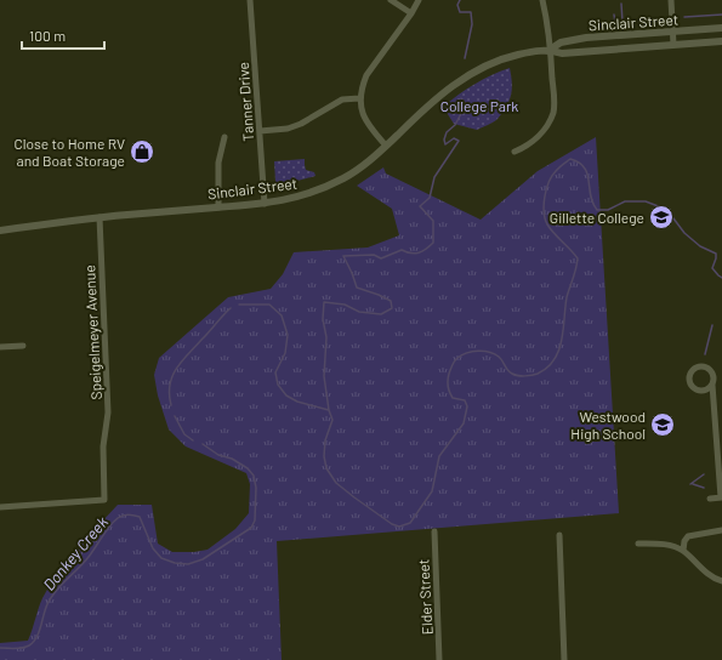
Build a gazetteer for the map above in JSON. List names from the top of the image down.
{
  "streets": {
    "street": [
      "Sinclair Street",
      "Tanner Drive",
      "Speigelmeyer Avenue",
      "Elder Street"
    ]
  },
  "crossings": [
    ["Sinclair Street", "Tanner Drive"],
    ["Sinclair Street", "Speigelmeyer Avenue"]
  ],
  "water": ["Donkey Creek"],
  "parks": ["College Park"],
  "places": {
    "shop": ["Close to Home RV and Boat Storage"],
    "school or university": ["Gillette College", "Westwood High School"]
  },
  "scale_bar": "100 m"
}
